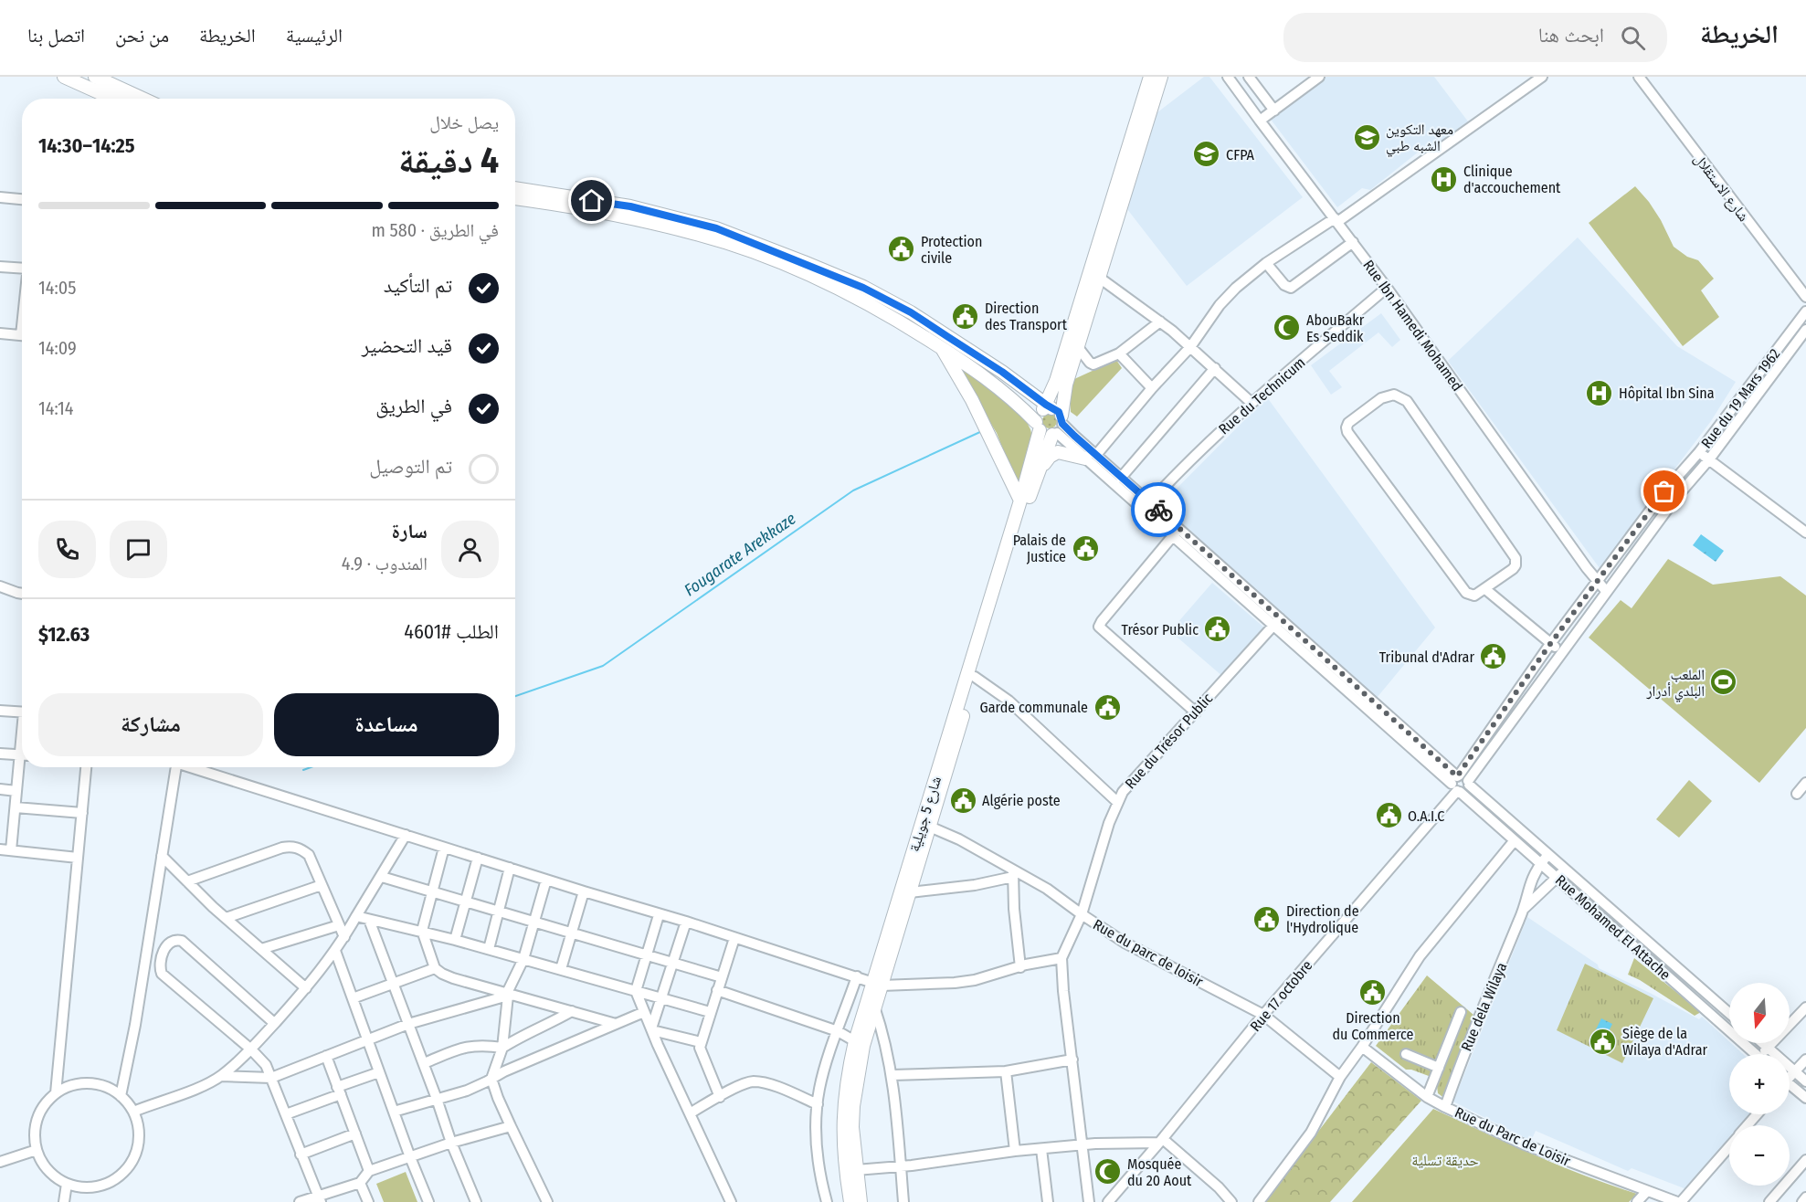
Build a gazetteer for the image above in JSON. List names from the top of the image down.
{
  "streets": {
    "main road": ["شارع 5 جويلية"],
    "street": [
      "شارع الاستقلال",
      "Rue Ibn Hamedi Mohamed",
      "Rue du Technicum",
      "Rue du 19 Mars 1962",
      "Rue du Trésor Public",
      "Rue Mohamed El Attache",
      "Rue du parc de loisir",
      "Rue 17 octobre",
      "Rue dela Wilaya",
      "Rue du Parc de Loisir"
    ]
  },
  "crossings": [
    ["Rue Ibn Hamedi Mohamed", "Rue du Technicum"],
    ["Rue Ibn Hamedi Mohamed", "Rue du 19 Mars 1962"],
    ["Rue du Technicum", "Rue Mohamed El Attache"],
    ["Rue du 19 Mars 1962", "Rue Mohamed El Attache"],
    ["Rue du 19 Mars 1962", "Rue 17 octobre"],
    ["Rue du Trésor Public", "Rue Mohamed El Attache"],
    ["Rue du Trésor Public", "Rue du parc de loisir"],
    ["شارع 5 جويلية", "Rue Mohamed El Attache"],
    ["شارع 5 جويلية", "Rue du parc de loisir"],
    ["Rue Mohamed El Attache", "Rue 17 octobre"],
    ["Rue Mohamed El Attache", "Rue dela Wilaya"],
    ["Rue du parc de loisir", "Rue 17 octobre"],
    ["Rue dela Wilaya", "Rue du Parc de Loisir"]
  ],
  "water": ["Fougarate Arekkaze"],
  "parks": ["حديقة تسلية"],
  "places": {
    "school or university": ["معهد التكوين الشبه طبي", "CFPA"],
    "hospital": ["Clinique d'accouchement", "Hôpital Ibn Sina"],
    "public building": [
      "Protection civile",
      "Direction des Transport",
      "Palais de Justice",
      "Trésor Public",
      "Tribunal d'Adrar",
      "Garde communale",
      "Algérie poste",
      "O.A.I.C",
      "Direction de l'Hydrolique",
      "Direction du Commerce",
      "Siège de la Wilaya d'Adrar"
    ],
    "mosque": ["AbouBakr Es Seddik", "Mosquée du 20 Aout"],
    "sports": ["الملعب البلدي أدرار"]
  },
  "north": "bottom",
  "page": {
    "header": "الخريطة",
    "search": "ابحث هنا",
    "nav": [
      "الرئيسية",
      "الخريطة",
      "من نحن",
      "اتصل بنا"
    ],
    "heading": ["4 دقيقة", "يصل خلال", "14:25–14:30"],
    "panel": [
      "سارة",
      "المندوب · 4.9",
      "الطلب #4601",
      "$12.63"
    ],
    "bar": "في الطريق · 580 m",
    "list": [
      ["تم التأكيد", "14:05"],
      ["قيد التحضير", "14:09"],
      ["في الطريق", "14:14"],
      "تم التوصيل"
    ],
    "buttons": ["مساعدة", "مشاركة"],
    "map_buttons": ["+", "−"]
  }
}
